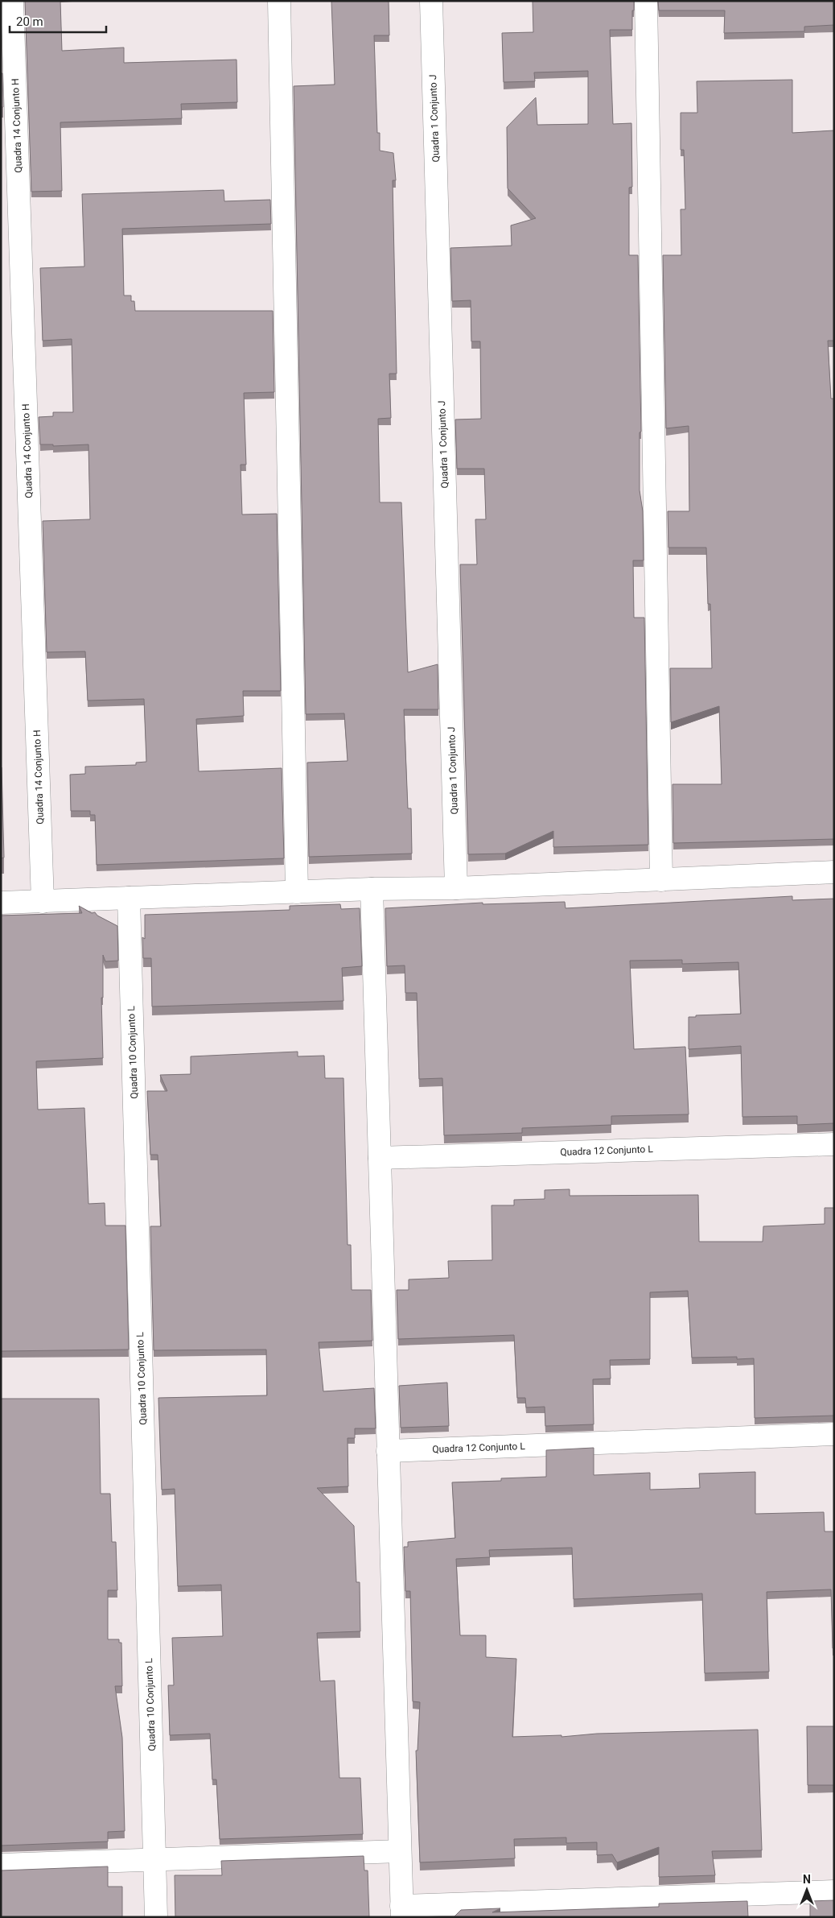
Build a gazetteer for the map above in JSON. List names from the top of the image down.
{
  "streets": {
    "street": [
      "Quadra 1 Conjunto J",
      "Quadra 14 Conjunto H",
      "Quadra 10 Conjunto L",
      "Quadra 12 Conjunto L"
    ]
  },
  "scale_bar": "20 m",
  "north": "top"
}
